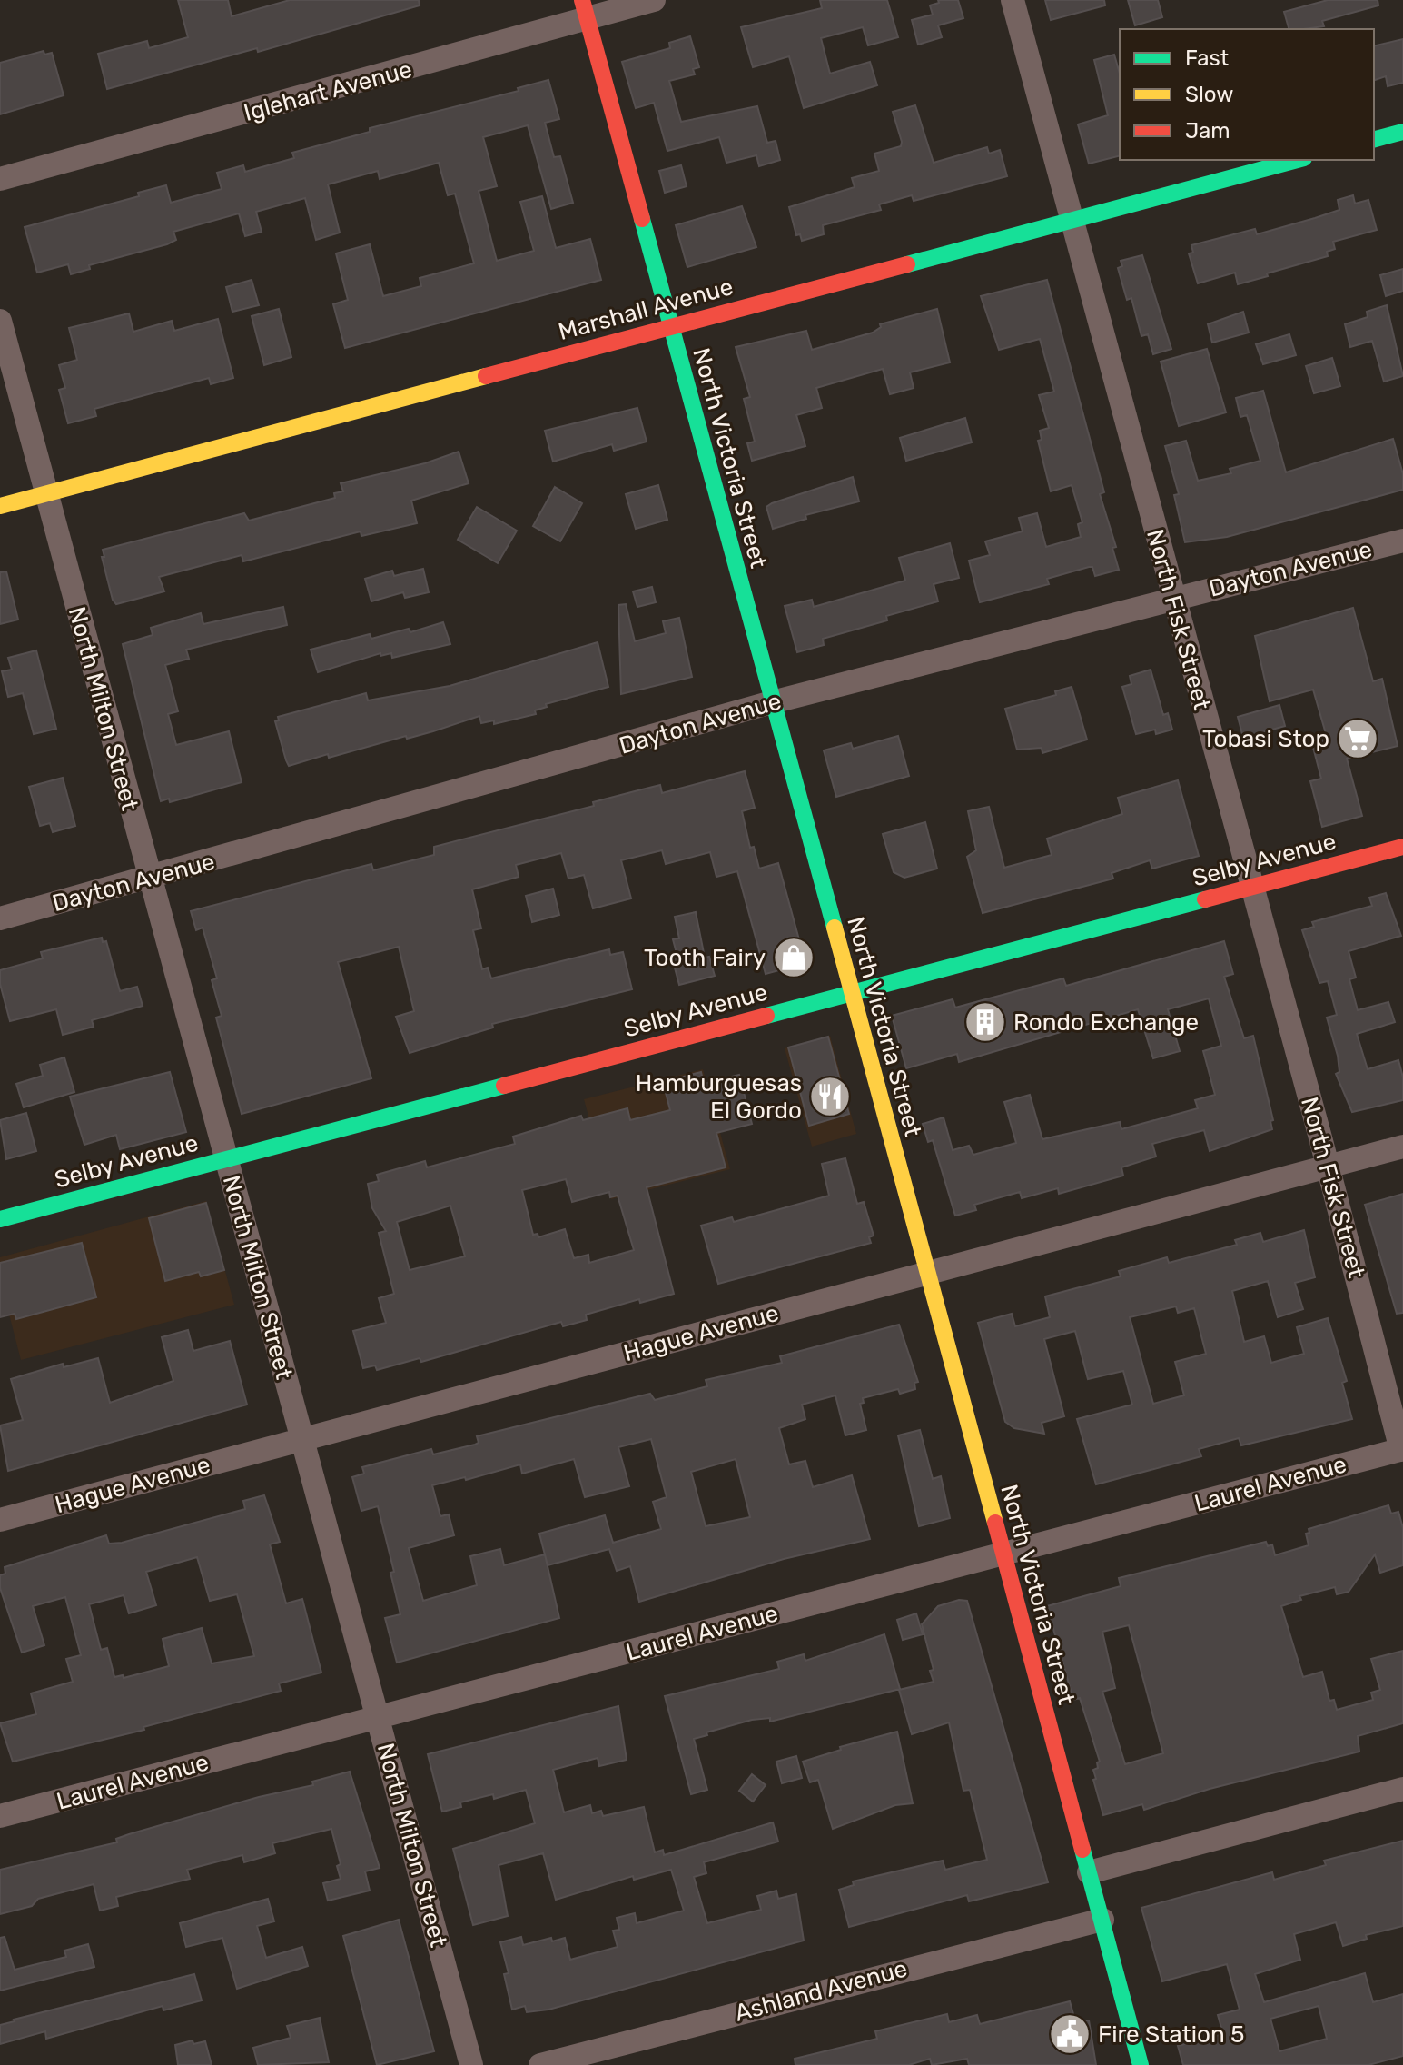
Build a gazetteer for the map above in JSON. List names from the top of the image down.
{
  "streets": {
    "street": [
      "Iglehart Avenue",
      "Marshall Avenue",
      "North Victoria Street",
      "Dayton Avenue",
      "North Fisk Street",
      "North Milton Street",
      "Selby Avenue",
      "Hague Avenue",
      "Laurel Avenue",
      "Ashland Avenue"
    ]
  },
  "crossings": [
    ["Iglehart Avenue", "North Victoria Street"],
    ["Marshall Avenue", "North Victoria Street"],
    ["Marshall Avenue", "North Fisk Street"],
    ["Marshall Avenue", "North Milton Street"],
    ["North Victoria Street", "Dayton Avenue"],
    ["North Victoria Street", "Selby Avenue"],
    ["North Victoria Street", "Hague Avenue"],
    ["North Victoria Street", "Laurel Avenue"],
    ["North Victoria Street", "Ashland Avenue"],
    ["Dayton Avenue", "North Fisk Street"],
    ["Dayton Avenue", "North Milton Street"],
    ["North Fisk Street", "Selby Avenue"],
    ["North Fisk Street", "Hague Avenue"],
    ["North Fisk Street", "Laurel Avenue"],
    ["North Milton Street", "Selby Avenue"],
    ["North Milton Street", "Hague Avenue"],
    ["North Milton Street", "Laurel Avenue"]
  ],
  "places": {
    "supermarket": ["Tobasi Stop"],
    "shop": ["Tooth Fairy"],
    "building": ["Rondo Exchange"],
    "restaurant": ["Hamburguesas El Gordo"],
    "public building": ["Fire Station 5"]
  },
  "legend": ["Fast", "Slow", "Jam"]
}
